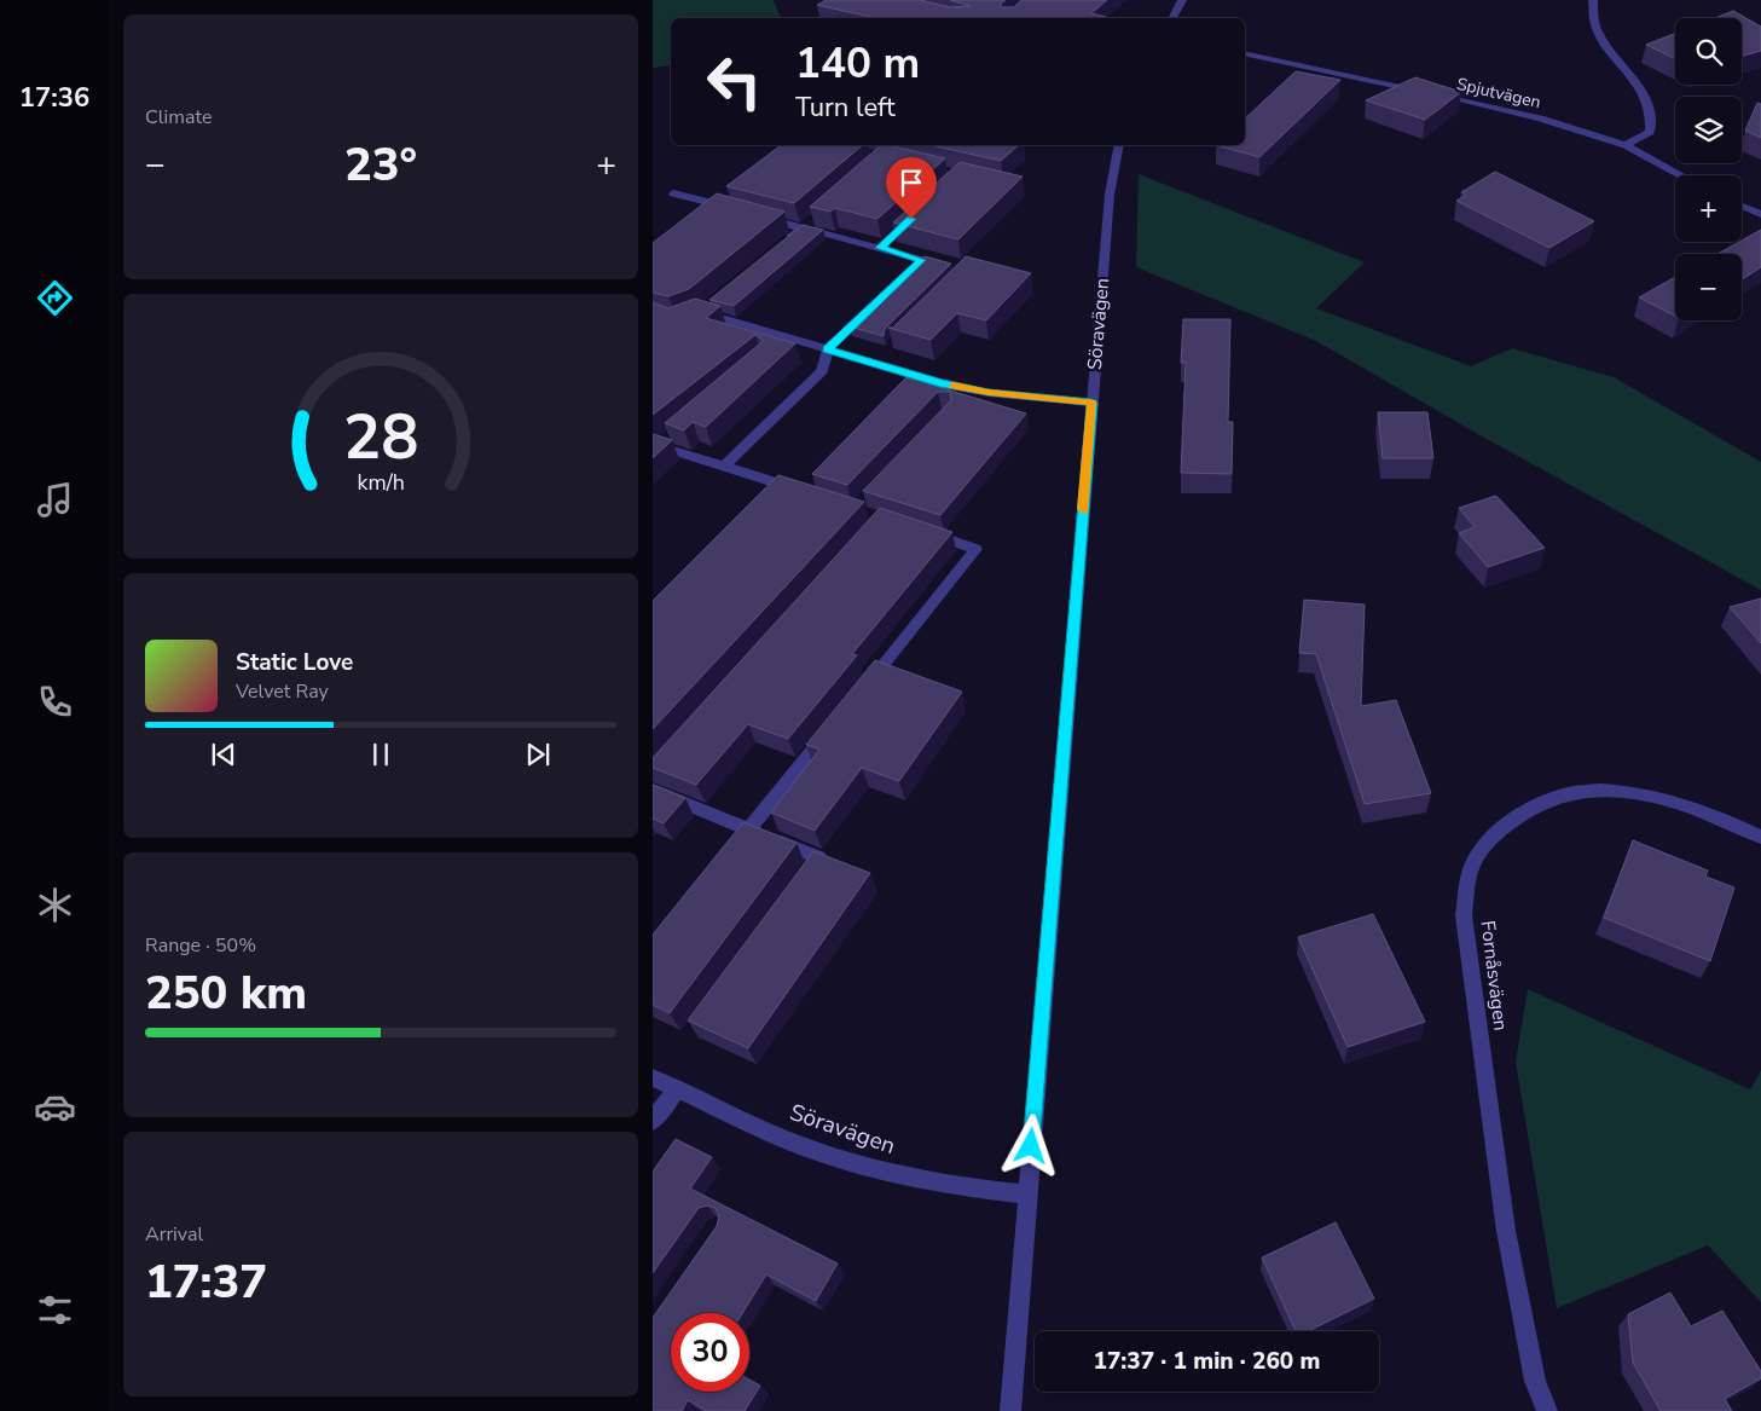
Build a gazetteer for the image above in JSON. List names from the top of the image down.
{
  "streets": {
    "street": ["Spjutvägen", "Söravägen", "Fornåsvägen"]
  },
  "page": {
    "tabs": "17:36",
    "tile": [
      "Climate",
      ["Range · 50%", "250 km"],
      ["Arrival", "17:37"]
    ],
    "map_buttons": ["+", "−"],
    "turn": ["140 m", "Turn left"],
    "heat": ["−", "23°", "+"],
    "song": ["Static Love", "Velvet Ray"],
    "limit": "30",
    "trip": "17:37 · 1 min · 260 m",
    "gauge": ["28", "km/h"]
  }
}
